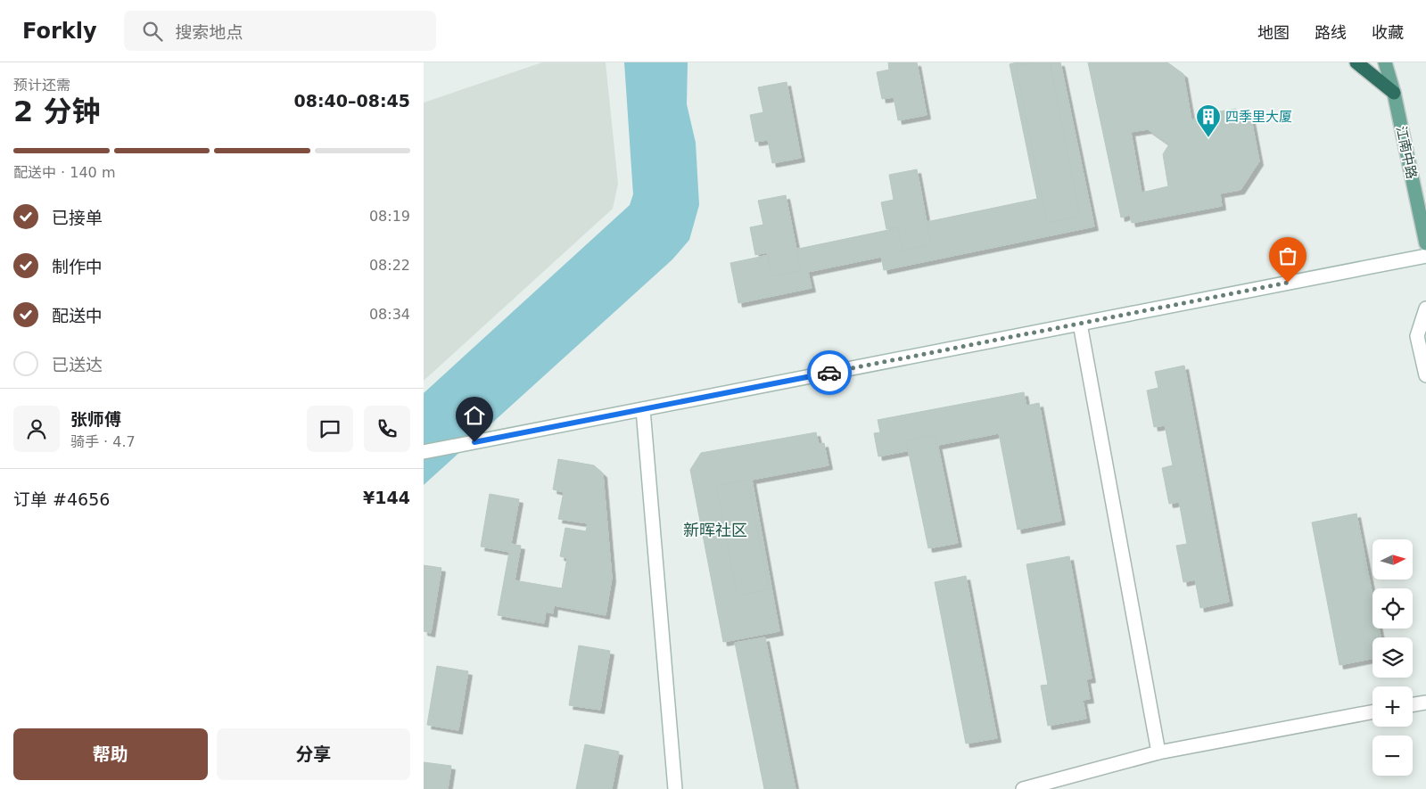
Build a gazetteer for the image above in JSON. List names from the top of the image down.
{
  "streets": {
    "main road": ["江南中路"]
  },
  "districts": ["新晖社区"],
  "places": {
    "building": ["四季里大厦"]
  },
  "north": "right",
  "page": {
    "header": "Forkly",
    "search": "搜索地点",
    "nav": ["地图", "路线", "收藏"],
    "heading": ["2 分钟", "预计还需", "08:40–08:45"],
    "panel": [
      "张师傅",
      "骑手 · 4.7",
      "订单 #4656",
      "¥144"
    ],
    "bar": "配送中 · 140 m",
    "list": [
      ["已接单", "08:19"],
      ["制作中", "08:22"],
      ["配送中", "08:34"],
      "已送达"
    ],
    "map_buttons": ["+", "−"],
    "buttons": ["帮助", "分享"]
  }
}
